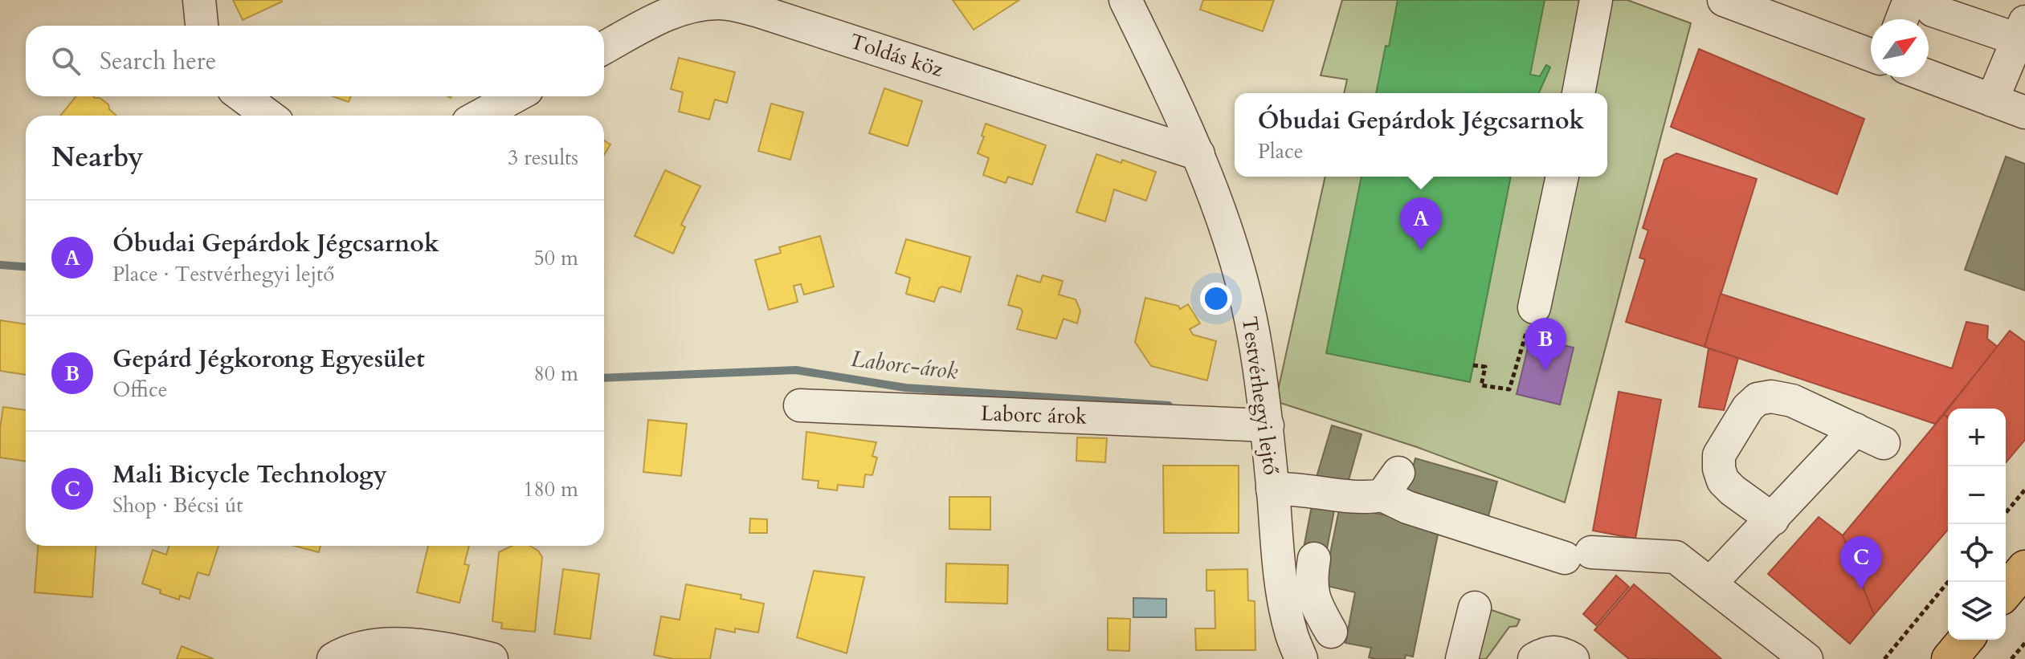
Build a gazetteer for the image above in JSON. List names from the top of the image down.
{
  "streets": {
    "street": ["Toldás köz", "Testvérhegyi lejtő", "Laborc árok"]
  },
  "crossings": [
    ["Toldás köz", "Testvérhegyi lejtő"],
    ["Testvérhegyi lejtő", "Laborc árok"]
  ],
  "water": ["Laborc-árok"],
  "north": "top right",
  "page": {
    "search": "Search here",
    "popup": ["Óbudai Gepárdok Jégcsarnok", "Place"],
    "heading": ["Nearby", "3 results"],
    "pins": ["A", "B", "C"],
    "list": [
      {
        "mark": "A",
        "name": "Óbudai Gepárdok Jégcsarnok",
        "note": "Place · Testvérhegyi lejtő",
        "value": "50 m"
      },
      {
        "mark": "B",
        "name": "Gepárd Jégkorong Egyesület",
        "note": "Office",
        "value": "80 m"
      },
      {
        "mark": "C",
        "name": "Mali Bicycle Technology",
        "note": "Shop · Bécsi út",
        "value": "180 m"
      }
    ],
    "map_buttons": ["+", "−"]
  }
}
